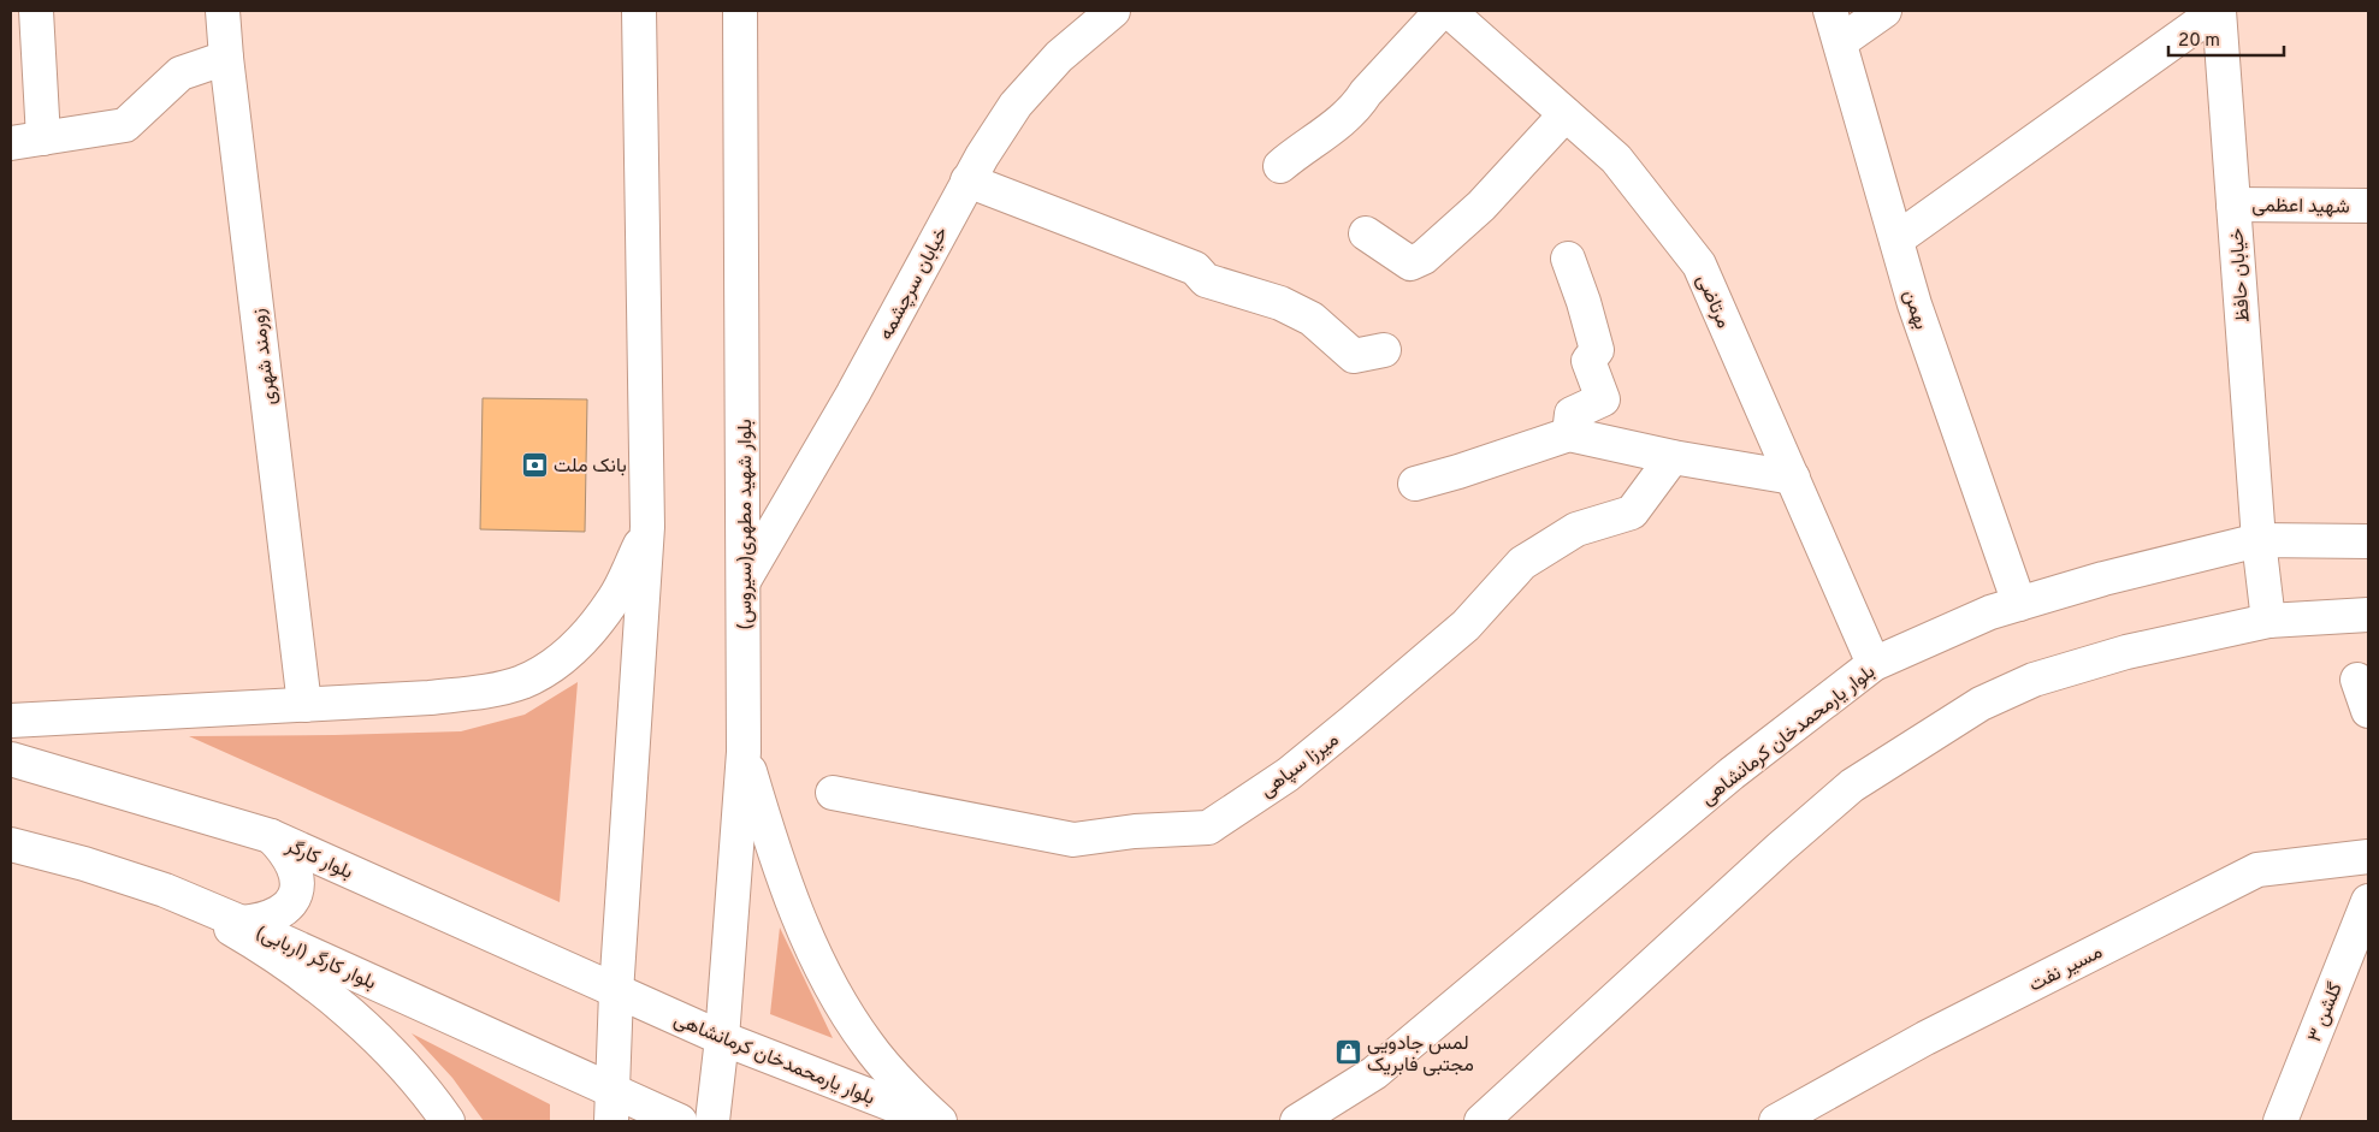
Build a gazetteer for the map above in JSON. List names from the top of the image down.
{
  "streets": {
    "main road": [
      "شهید اعظمی",
      "خیابان حافظ",
      "خیابان سرچشمه",
      "مرتاضی",
      "بهمن",
      "زورمند شهری",
      "بلوار شهید مطهری(سیروس)",
      "بلوار یارمحمدخان کرمانشاهی",
      "میرزا سپاهی",
      "بلوار کارگر",
      "بلوار کارگر (اربابی)",
      "مسیر نفت",
      "گلشن ۳"
    ]
  },
  "crossings": [
    ["شهید اعظمی", "خیابان حافظ"],
    ["خیابان حافظ", "بلوار یارمحمدخان کرمانشاهی"],
    ["خیابان سرچشمه", "بلوار شهید مطهری(سیروس)"],
    ["مرتاضی", "بلوار یارمحمدخان کرمانشاهی"],
    ["بهمن", "بلوار یارمحمدخان کرمانشاهی"],
    ["بلوار شهید مطهری(سیروس)", "بلوار یارمحمدخان کرمانشاهی"],
    ["بلوار یارمحمدخان کرمانشاهی", "بلوار کارگر"]
  ],
  "places": {
    "bank": ["بانک ملت"],
    "shop": ["لمس جادویی مجتبی فابریک"]
  },
  "scale_bar": "20 m"
}
